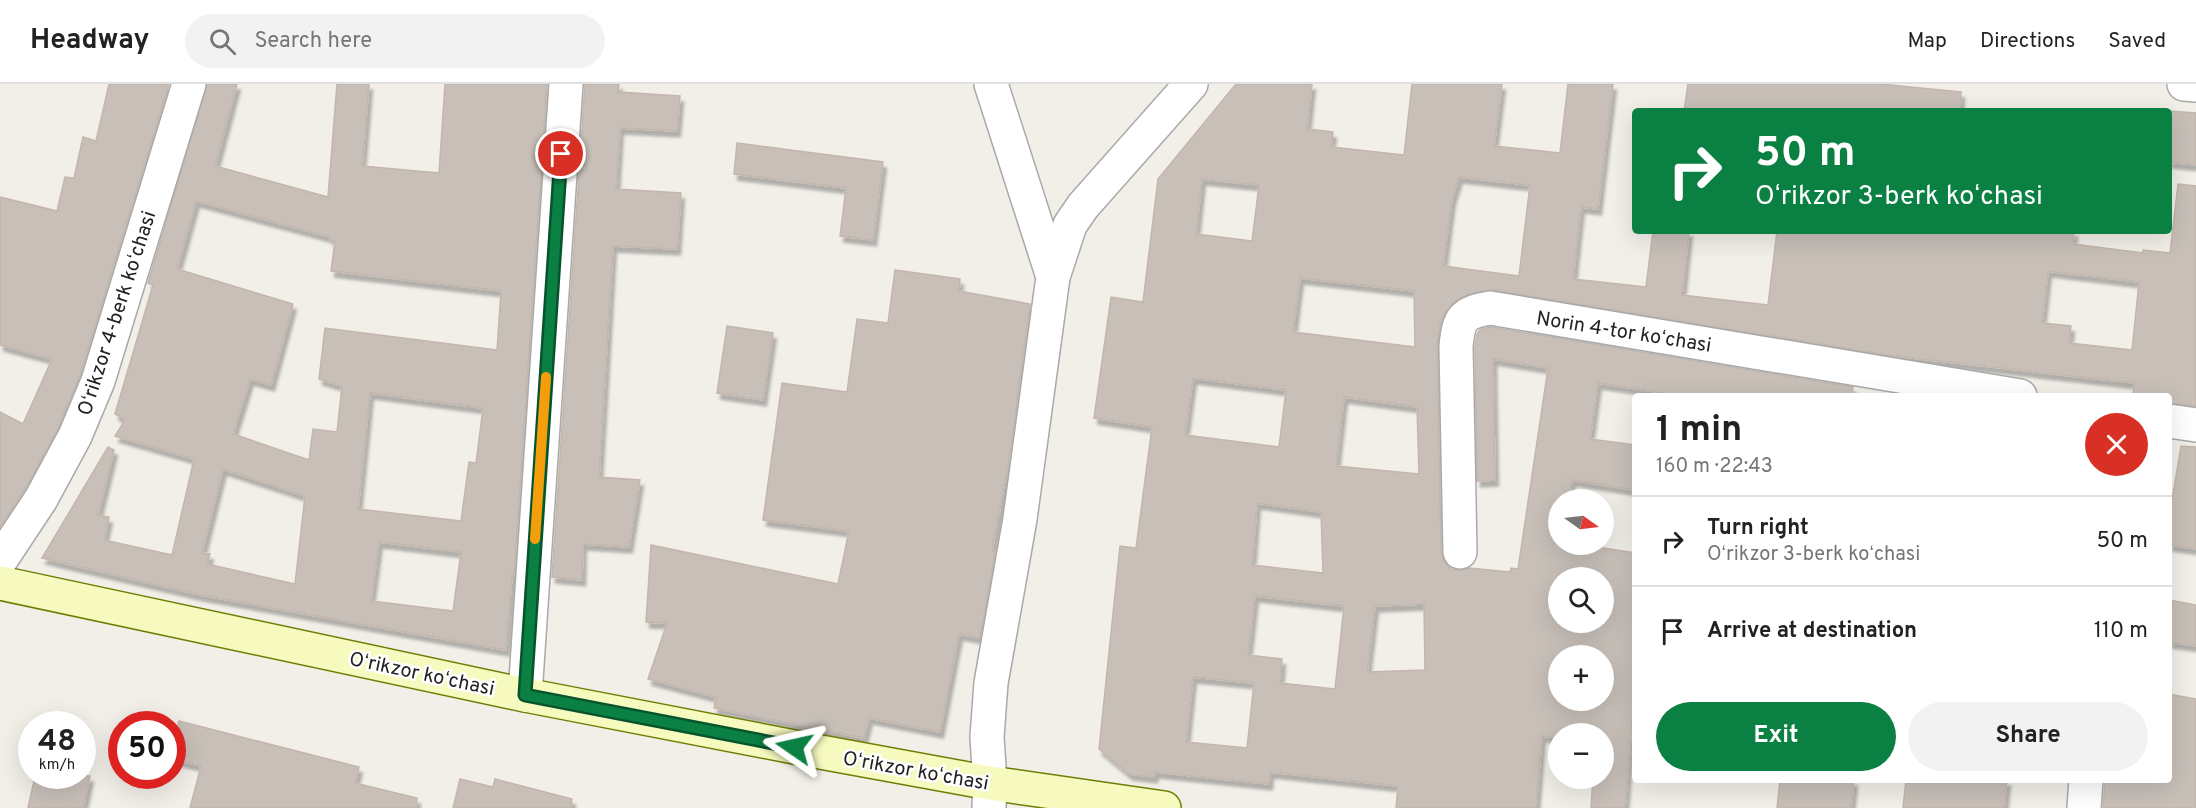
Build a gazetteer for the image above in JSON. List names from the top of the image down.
{
  "streets": {
    "main road": ["Oʻrikzor koʻchasi"],
    "street": ["Oʻrikzor 4-berk koʻchasi", "Norin 4-tor koʻchasi"]
  },
  "north": "right",
  "page": {
    "header": "Headway",
    "search": "Search here",
    "nav": ["Map", "Directions", "Saved"],
    "turn": ["50 m", "Oʻrikzor 3-berk koʻchasi"],
    "heading": ["1 min", "160 m · 22:43"],
    "map_buttons": ["+", "−"],
    "list": [
      {
        "name": "Turn right",
        "note": "Oʻrikzor 3-berk koʻchasi",
        "value": "50 m"
      },
      {
        "name": "Arrive at destination",
        "value": "110 m"
      }
    ],
    "buttons": ["Exit", "Share"],
    "speed": "48 km/h",
    "limit": "50"
  }
}
